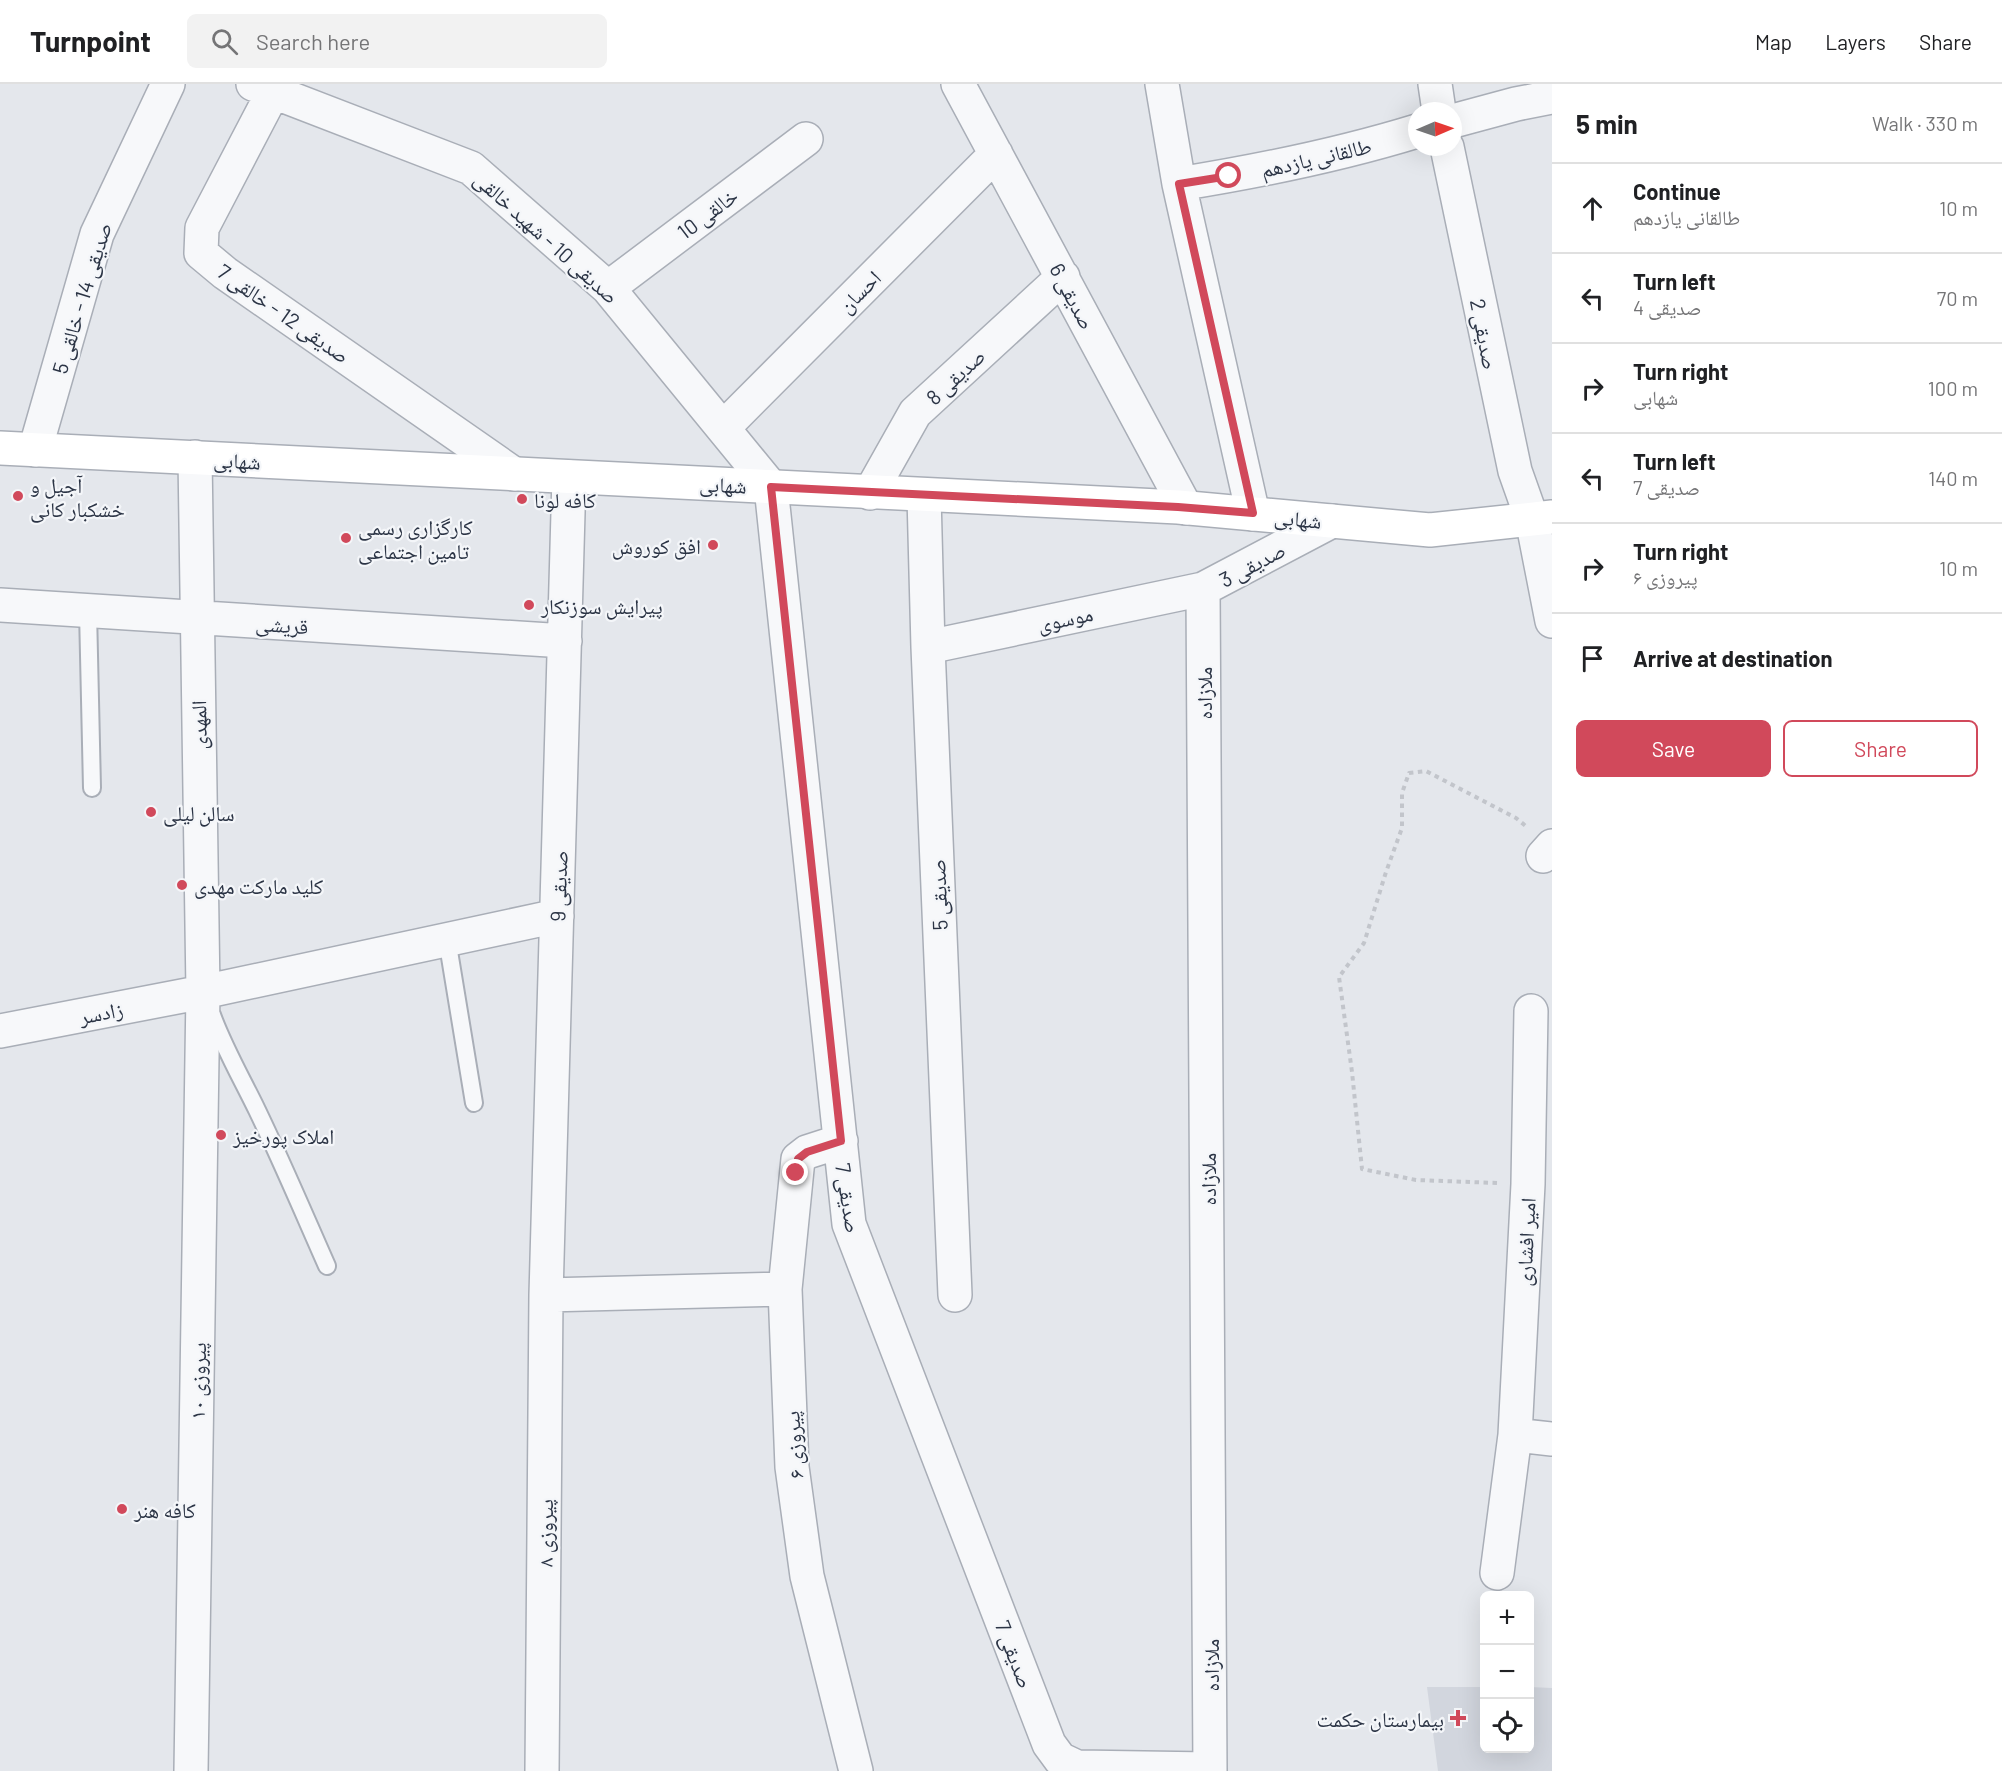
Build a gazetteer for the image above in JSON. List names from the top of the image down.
{
  "streets": {
    "street": [
      "طالقانی یازدهم",
      "خالقی 10",
      "صدیقی 10 - شهید خالقی",
      "احسان",
      "صدیقی 6",
      "صدیقی 14 - خالقی 5",
      "صدیقی 12 - خالقی 7",
      "صدیقی 2",
      "صدیقی 8",
      "شهابی",
      "صدیقی 3",
      "موسوی",
      "قریشی",
      "ملازاده",
      "المهدی",
      "صدیقی 9",
      "صدیقی 5",
      "زادسر",
      "صدیقی 7",
      "امیر افشاری",
      "پیروزی ١٠",
      "پیروزی ۶",
      "پیروزی ٨"
    ]
  },
  "crossings": [
    ["خالقی 10", "صدیقی 10 - شهید خالقی"],
    ["صدیقی 10 - شهید خالقی", "احسان"],
    ["صدیقی 10 - شهید خالقی", "صدیقی 12 - خالقی 7"],
    ["صدیقی 10 - شهید خالقی", "شهابی"],
    ["صدیقی 10 - شهید خالقی", "صدیقی 7"],
    ["احسان", "صدیقی 6"],
    ["صدیقی 6", "صدیقی 8"],
    ["صدیقی 6", "شهابی"],
    ["صدیقی 14 - خالقی 5", "شهابی"],
    ["صدیقی 12 - خالقی 7", "شهابی"],
    ["صدیقی 2", "شهابی"],
    ["صدیقی 8", "شهابی"],
    ["شهابی", "صدیقی 3"],
    ["شهابی", "المهدی"],
    ["شهابی", "صدیقی 9"],
    ["شهابی", "صدیقی 5"],
    ["شهابی", "صدیقی 7"],
    ["صدیقی 3", "موسوی"],
    ["صدیقی 3", "ملازاده"],
    ["موسوی", "ملازاده"],
    ["موسوی", "صدیقی 5"],
    ["قریشی", "المهدی"],
    ["قریشی", "صدیقی 9"],
    ["ملازاده", "صدیقی 7"],
    ["المهدی", "زادسر"],
    ["المهدی", "پیروزی ١٠"],
    ["صدیقی 9", "زادسر"],
    ["صدیقی 9", "پیروزی ٨"],
    ["زادسر", "پیروزی ١٠"],
    ["صدیقی 7", "پیروزی ۶"]
  ],
  "places": {
    "other": [
      "آجیل و خشکبار کانی",
      "کافه لونا",
      "کارگزاری رسمی تامین اجتماعی",
      "افق کوروش",
      "پیرایش سوزنکار",
      "سالن لیلی",
      "کلید مارکت مهدی",
      "املاک پورخیز",
      "کافه هنر"
    ],
    "health": ["بیمارستان حکمت"]
  },
  "north": "right",
  "page": {
    "header": "Turnpoint",
    "search": "Search here",
    "nav": ["Map", "Layers", "Share"],
    "heading": ["5 min", "Walk · 330 m"],
    "list": [
      ["Continue", "طالقانی یازدهم", "10 m"],
      ["Turn left", "صدیقی 4", "70 m"],
      ["Turn right", "شهابی", "100 m"],
      ["Turn left", "صدیقی 7", "140 m"],
      ["Turn right", "پیروزی ۶", "10 m"],
      "Arrive at destination"
    ],
    "buttons": ["Save", "Share"],
    "map_buttons": ["+", "−"]
  }
}
